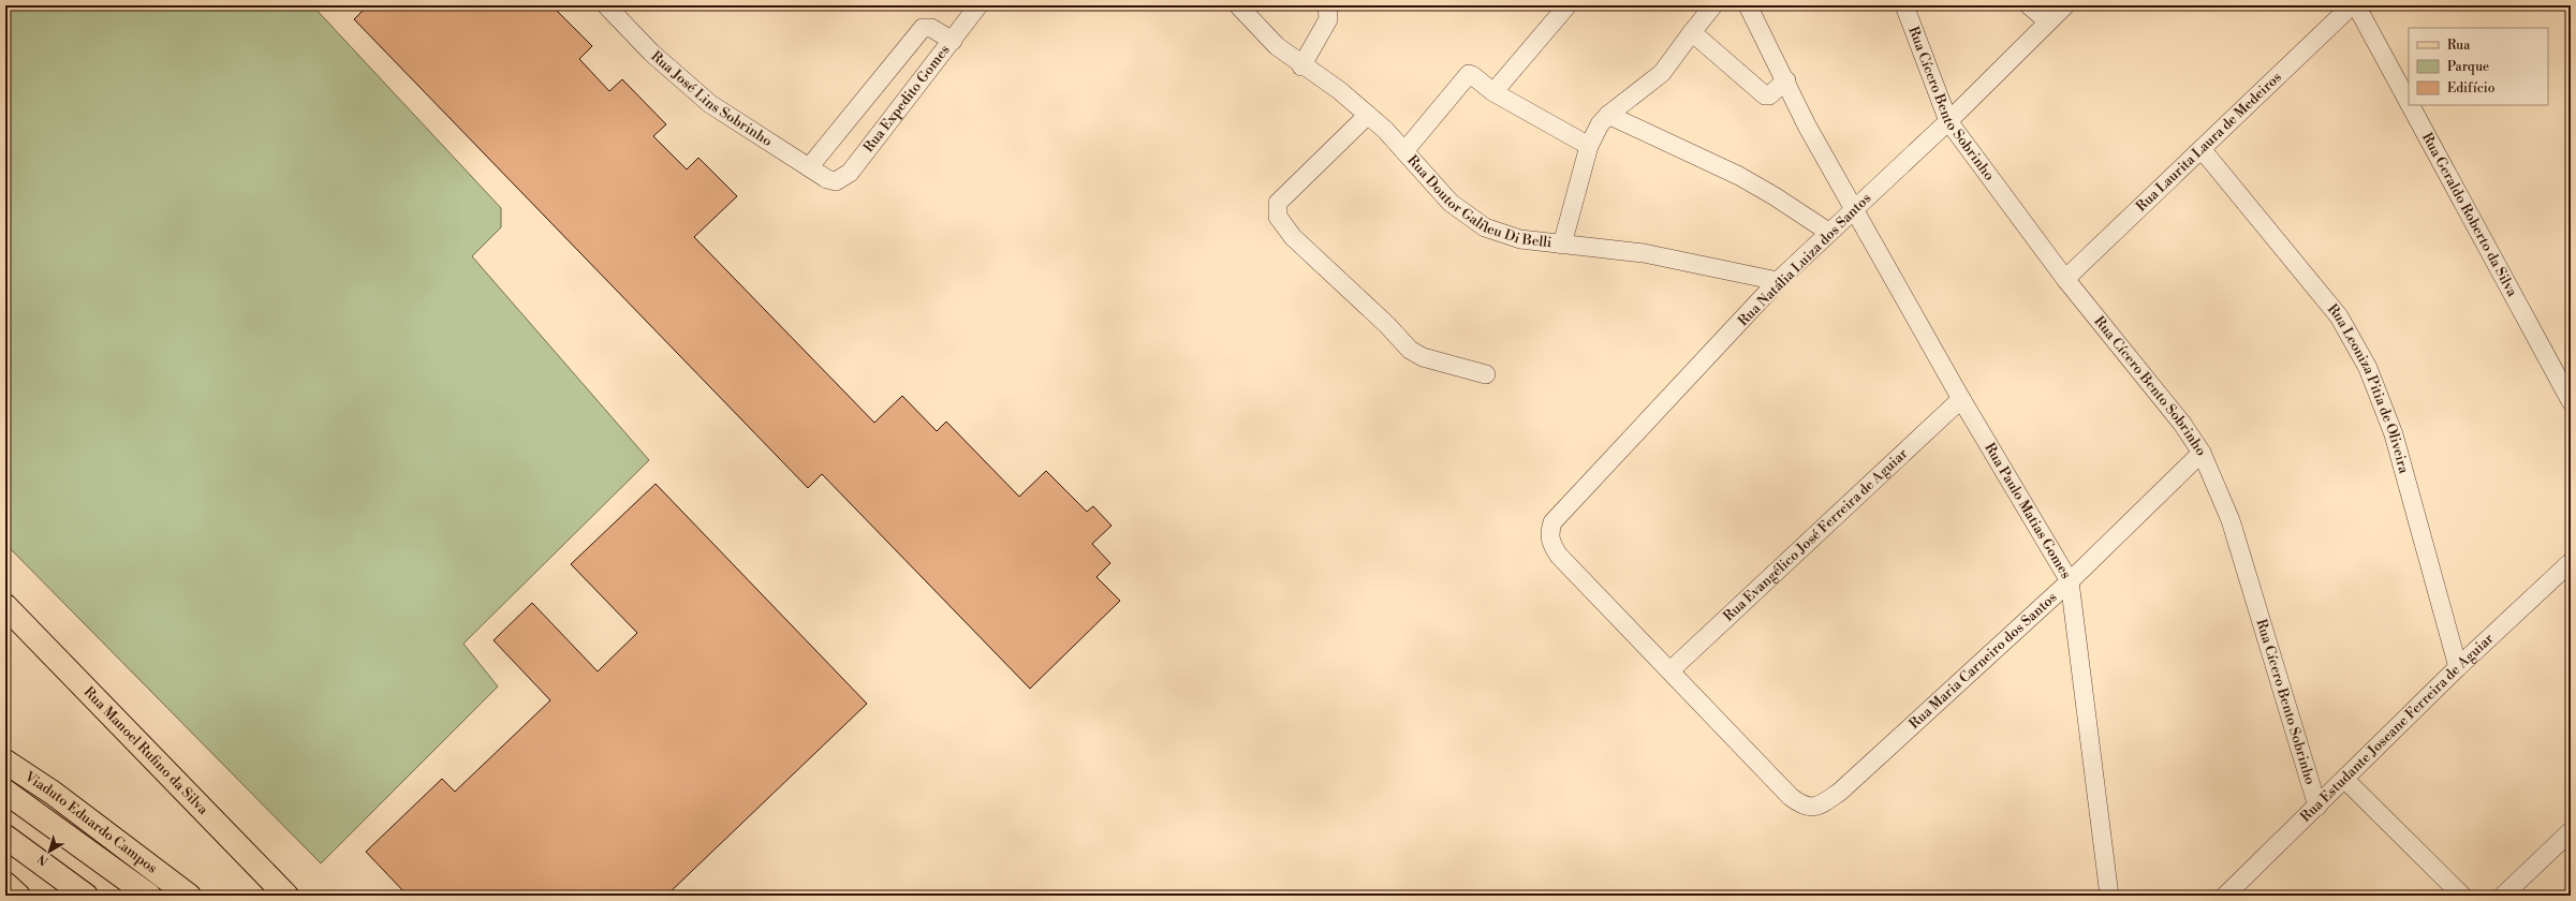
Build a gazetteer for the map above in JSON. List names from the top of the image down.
{
  "streets": {
    "main road": ["Rua Manoel Rufino da Silva", "Viaduto Eduardo Campos"],
    "street": [
      "Rua José Lins Sobrinho",
      "Rua Expedito Gomes",
      "Rua Cícero Bento Sobrinho",
      "Rua Laurita Laura de Medeiros",
      "Rua Doutor Galileu Di Belli",
      "Rua Geraldo Roberto da Silva",
      "Rua Natália Luiza dos Santos",
      "Rua Leoniza Pitia de Oliveira",
      "Rua Paulo Matias Gomes",
      "Rua Evangélico José Ferreira de Aguiar",
      "Rua Maria Carneiro dos Santos",
      "Rua Estudante Joseane Ferreira de Aguiar"
    ]
  },
  "crossings": [
    ["Rua José Lins Sobrinho", "Rua Expedito Gomes"],
    ["Rua Cícero Bento Sobrinho", "Rua Laurita Laura de Medeiros"],
    ["Rua Cícero Bento Sobrinho", "Rua Natália Luiza dos Santos"],
    ["Rua Cícero Bento Sobrinho", "Rua Maria Carneiro dos Santos"],
    ["Rua Cícero Bento Sobrinho", "Rua Estudante Joseane Ferreira de Aguiar"],
    ["Rua Laurita Laura de Medeiros", "Rua Leoniza Pitia de Oliveira"],
    ["Rua Doutor Galileu Di Belli", "Rua Natália Luiza dos Santos"],
    ["Rua Natália Luiza dos Santos", "Rua Paulo Matias Gomes"],
    ["Rua Natália Luiza dos Santos", "Rua Maria Carneiro dos Santos"],
    ["Rua Leoniza Pitia de Oliveira", "Rua Estudante Joseane Ferreira de Aguiar"],
    ["Rua Paulo Matias Gomes", "Rua Evangélico José Ferreira de Aguiar"],
    ["Rua Paulo Matias Gomes", "Rua Maria Carneiro dos Santos"],
    ["Rua Evangélico José Ferreira de Aguiar", "Rua Maria Carneiro dos Santos"]
  ],
  "legend": ["Rua", "Parque", "Edifício"],
  "north": "bottom left"
}
